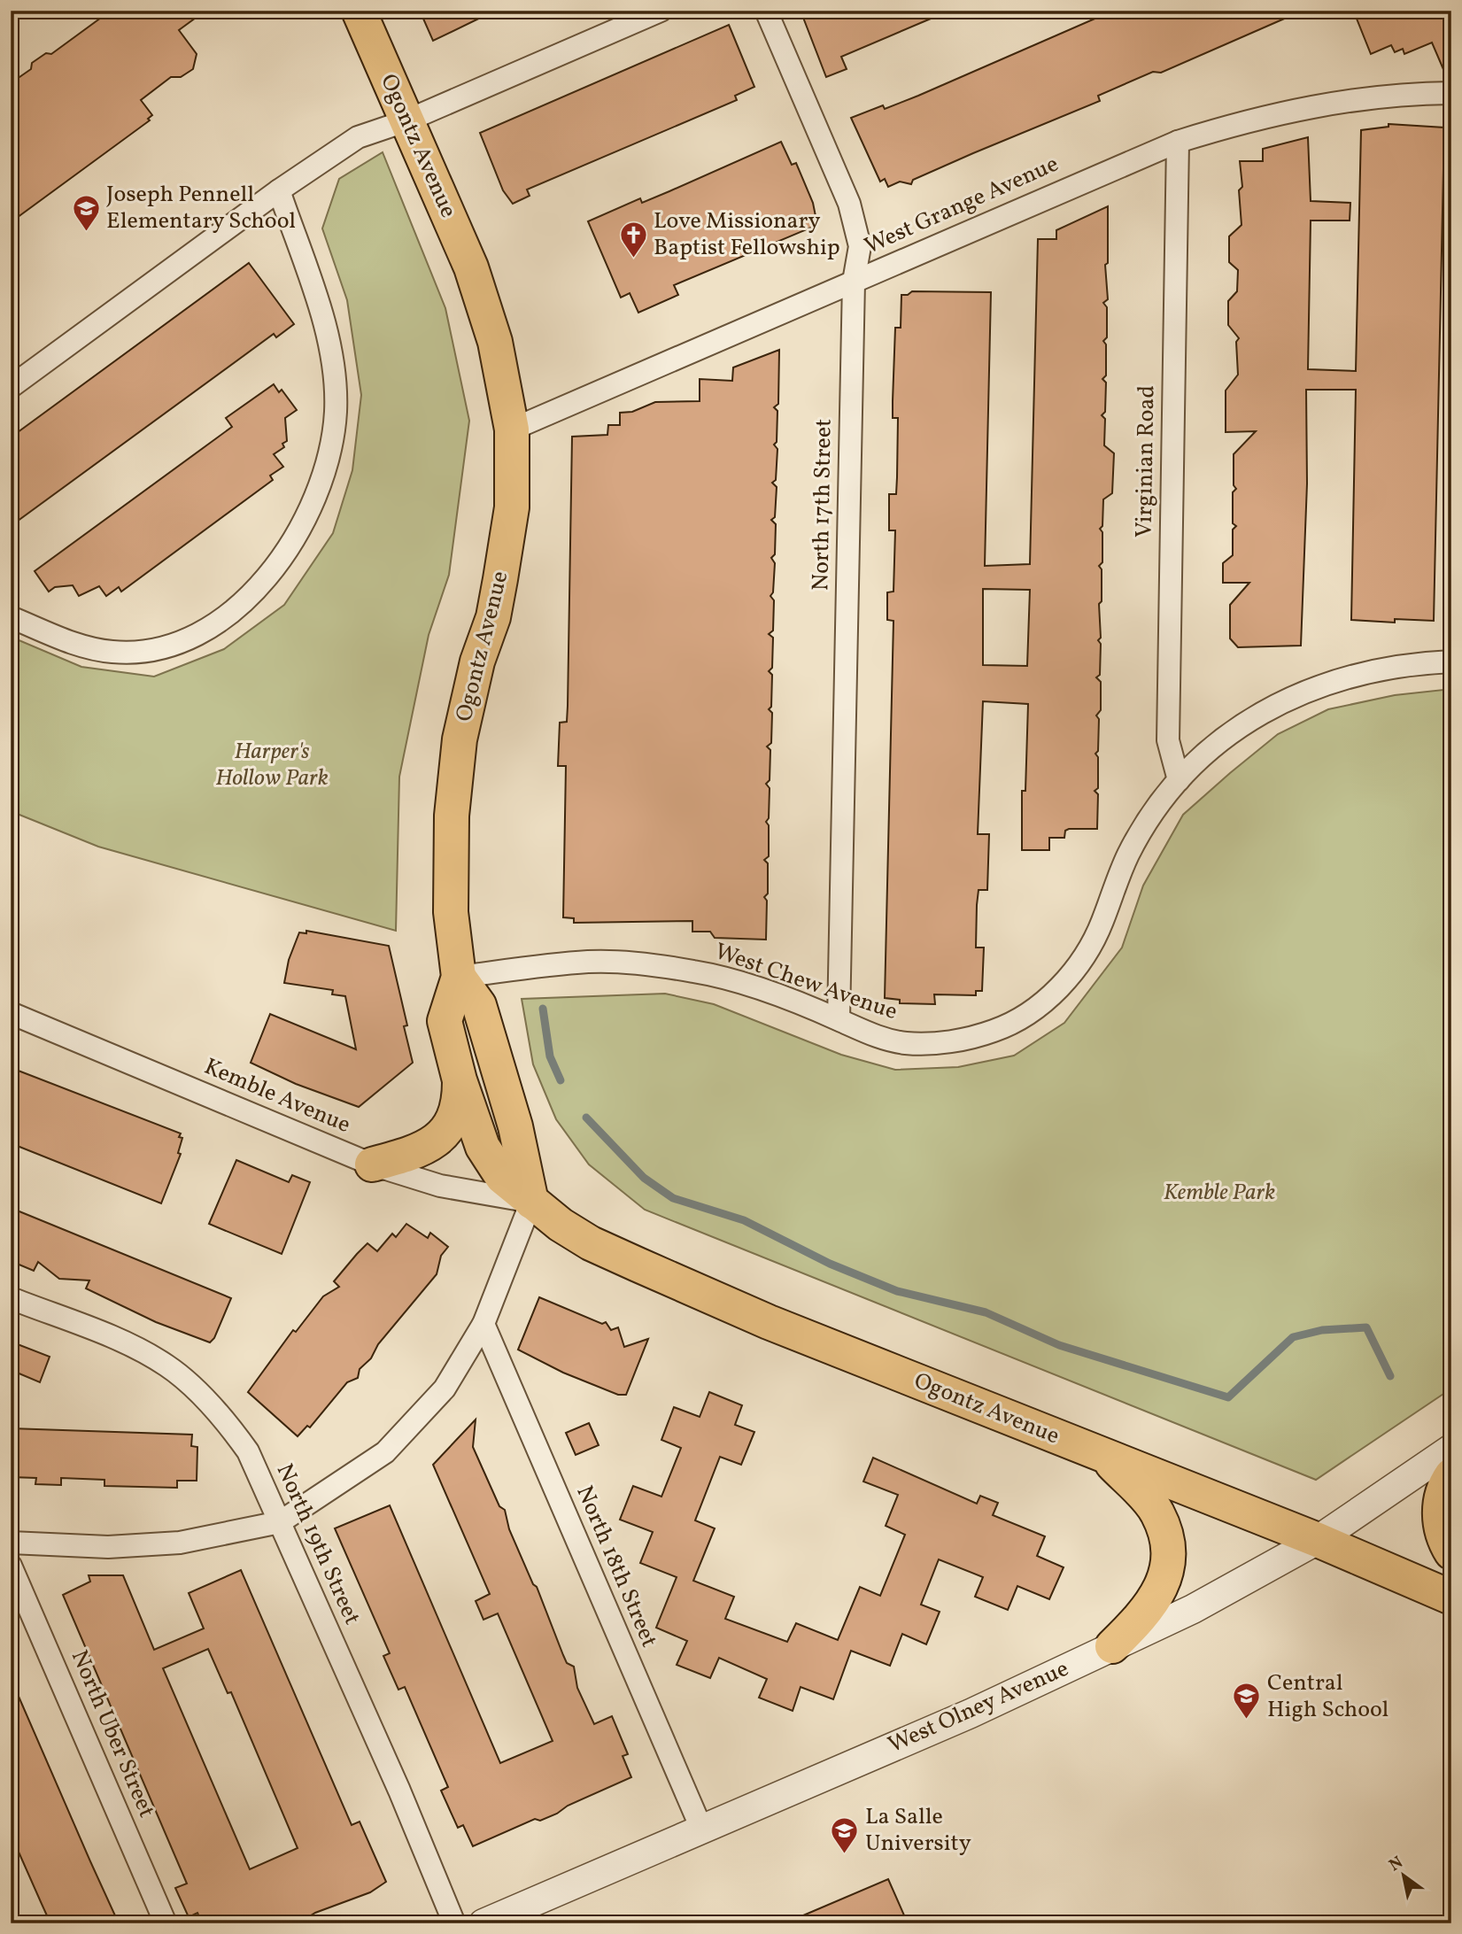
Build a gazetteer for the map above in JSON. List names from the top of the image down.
{
  "streets": {
    "main road": ["Ogontz Avenue"],
    "street": [
      "West Grange Avenue",
      "Virginian Road",
      "North 17th Street",
      "West Chew Avenue",
      "Kemble Avenue",
      "North 19th Street",
      "North 18th Street",
      "West Olney Avenue",
      "North Uber Street"
    ]
  },
  "crossings": [
    ["Ogontz Avenue", "West Grange Avenue"],
    ["Ogontz Avenue", "West Chew Avenue"],
    ["Ogontz Avenue", "Kemble Avenue"],
    ["Ogontz Avenue", "West Olney Avenue"],
    ["West Grange Avenue", "Virginian Road"],
    ["West Grange Avenue", "North 17th Street"],
    ["Virginian Road", "West Chew Avenue"],
    ["North 17th Street", "West Chew Avenue"],
    ["North 18th Street", "West Olney Avenue"]
  ],
  "parks": ["Harper's Hollow Park", "Kemble Park"],
  "places": {
    "school or university": ["Joseph Pennell Elementary School", "Central High School", "La Salle University"],
    "church": ["Love Missionary Baptist Fellowship"]
  },
  "north": "top left"
}
